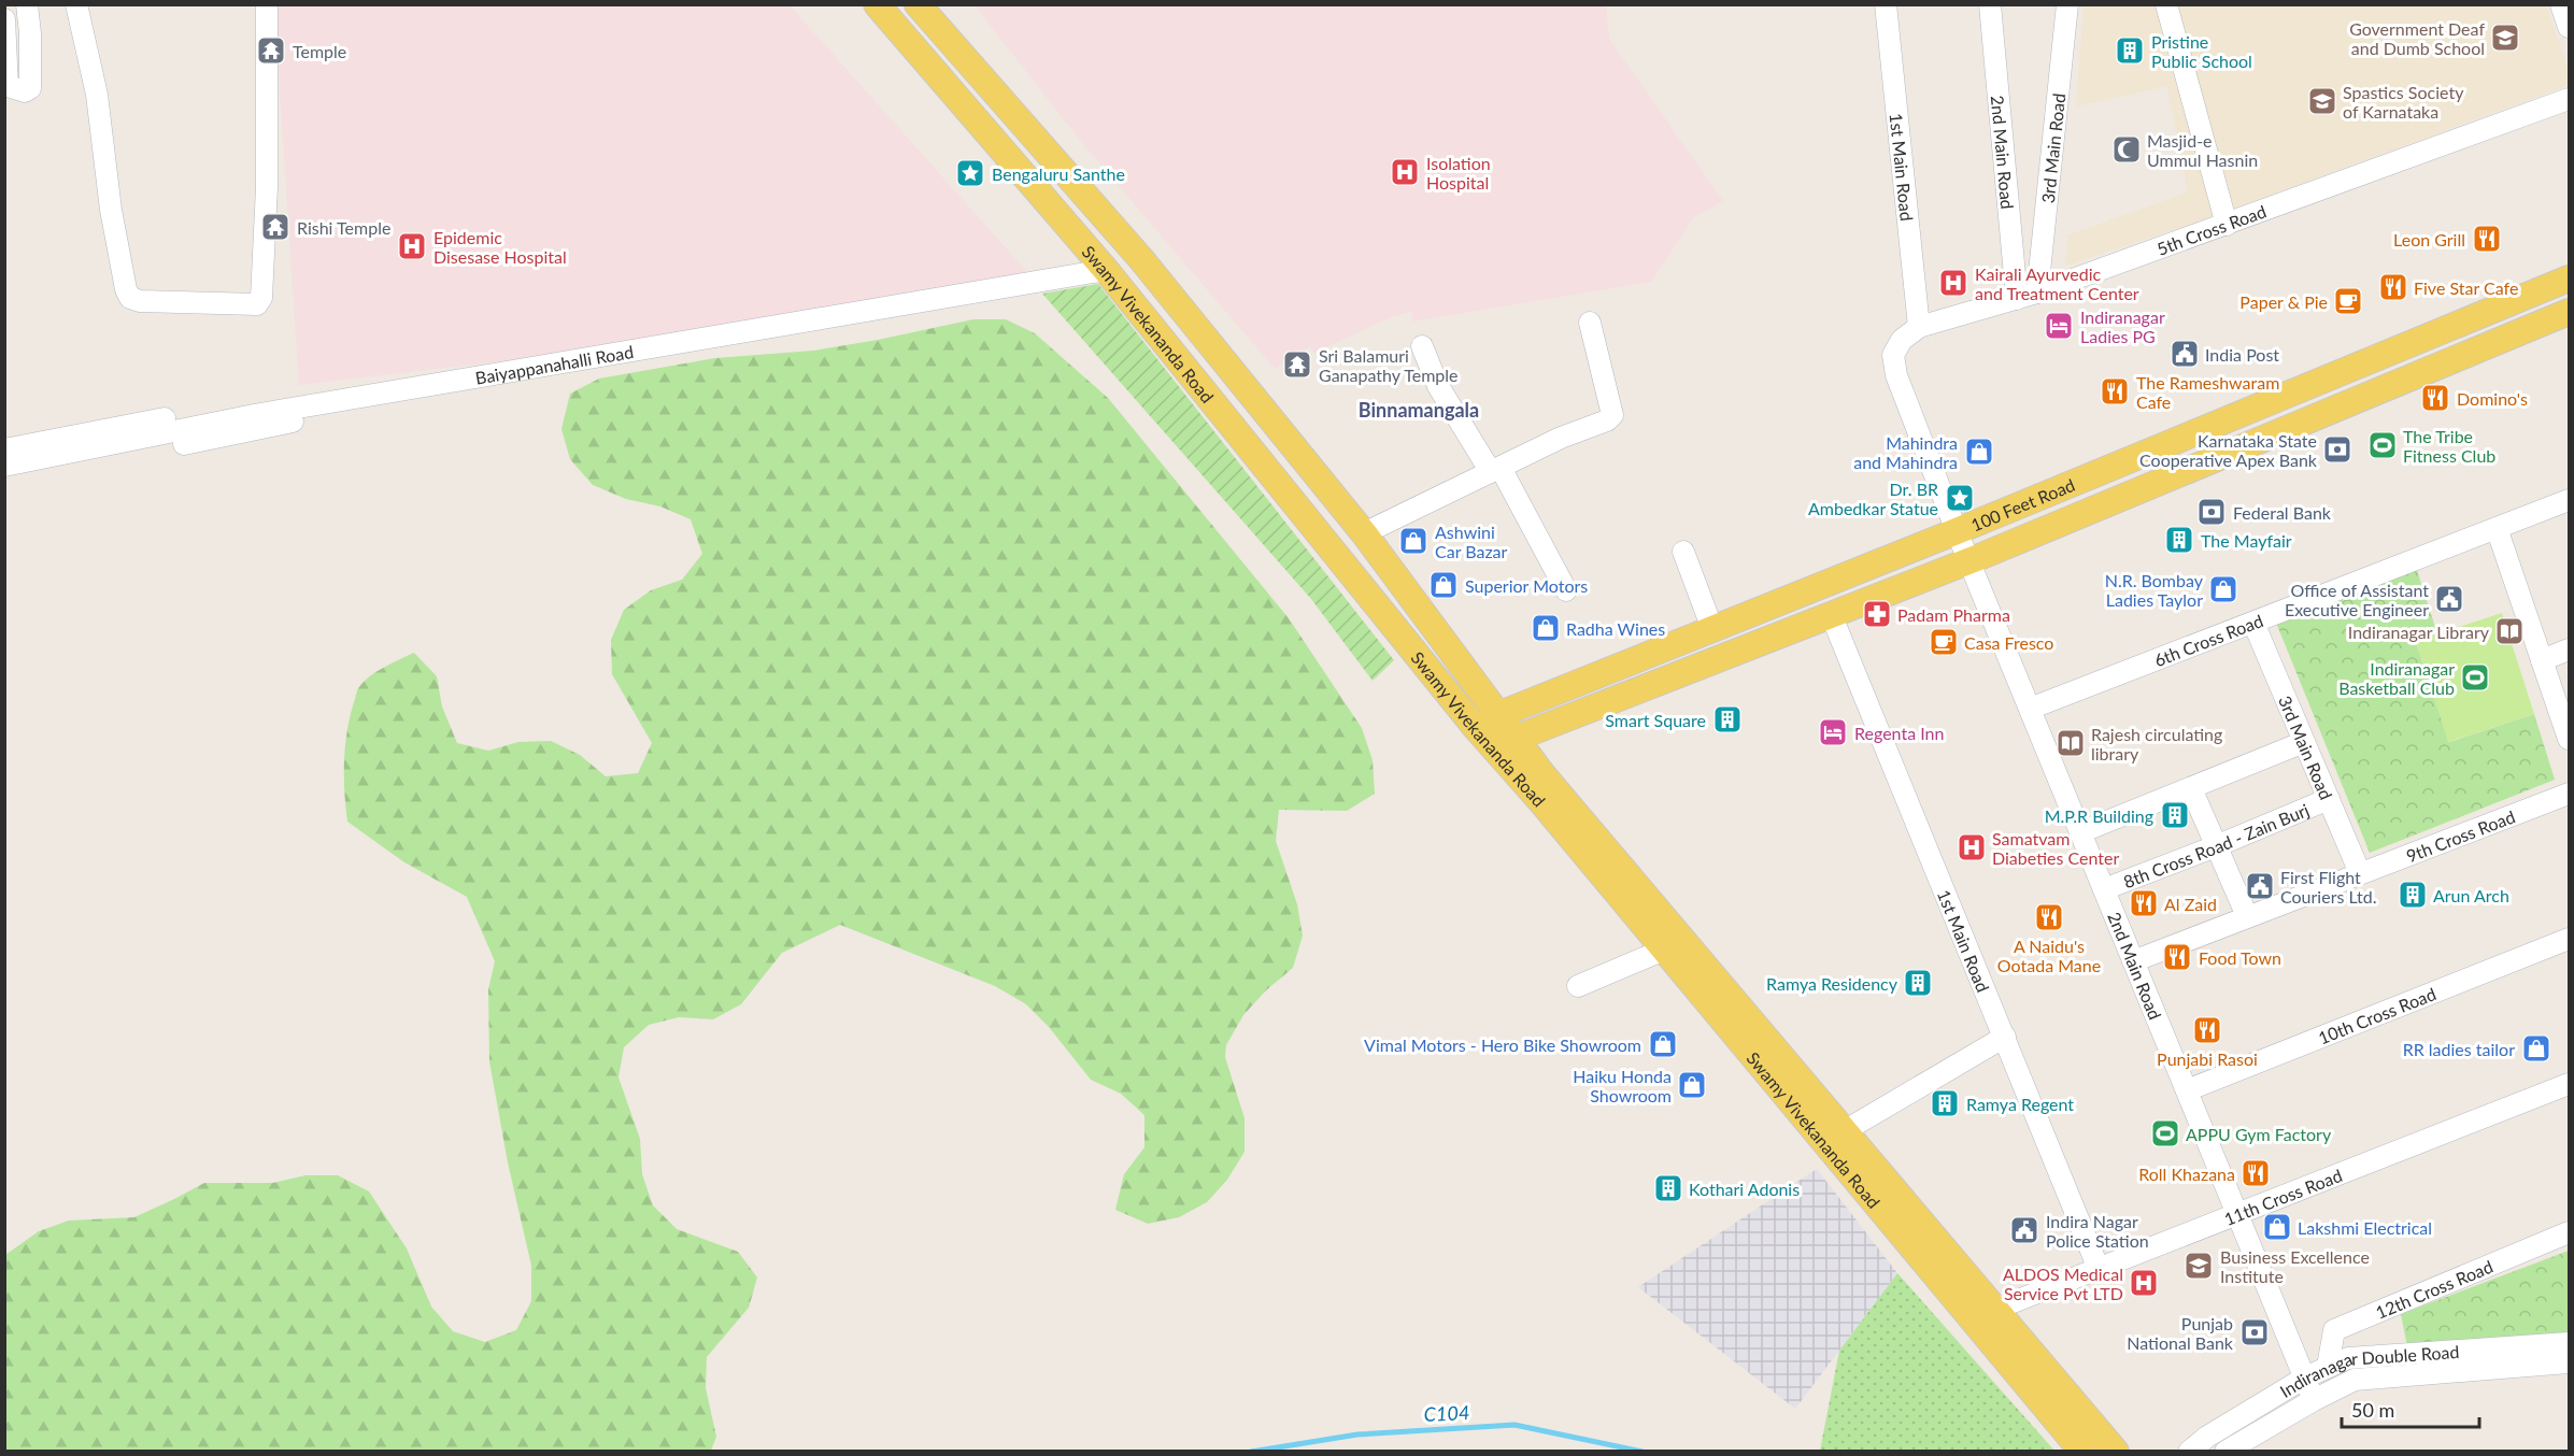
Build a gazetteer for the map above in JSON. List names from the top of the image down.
{
  "streets": {
    "main road": ["Swamy Vivekananda Road", "100 Feet Road"],
    "street": [
      "3rd Main Road",
      "2nd Main Road",
      "1st Main Road",
      "5th Cross Road",
      "Baiyappanahalli Road",
      "6th Cross Road",
      "9th Cross Road",
      "8th Cross Road - Zain Burj",
      "10th Cross Road",
      "11th Cross Road",
      "12th Cross Road",
      "Indiranagar Double Road"
    ]
  },
  "crossings": [
    ["3rd Main Road", "2nd Main Road"],
    ["3rd Main Road", "5th Cross Road"],
    ["3rd Main Road", "6th Cross Road"],
    ["3rd Main Road", "9th Cross Road"],
    ["3rd Main Road", "8th Cross Road - Zain Burj"],
    ["2nd Main Road", "5th Cross Road"],
    ["2nd Main Road", "100 Feet Road"],
    ["2nd Main Road", "6th Cross Road"],
    ["2nd Main Road", "9th Cross Road"],
    ["2nd Main Road", "8th Cross Road - Zain Burj"],
    ["2nd Main Road", "10th Cross Road"],
    ["2nd Main Road", "11th Cross Road"],
    ["2nd Main Road", "Indiranagar Double Road"],
    ["1st Main Road", "5th Cross Road"],
    ["1st Main Road", "100 Feet Road"],
    ["1st Main Road", "11th Cross Road"],
    ["5th Cross Road", "100 Feet Road"],
    ["Swamy Vivekananda Road", "Baiyappanahalli Road"],
    ["Swamy Vivekananda Road", "100 Feet Road"],
    ["Swamy Vivekananda Road", "11th Cross Road"],
    ["12th Cross Road", "Indiranagar Double Road"]
  ],
  "districts": ["Binnamangala"],
  "water": ["C104"],
  "places": {
    "school or university": ["Government Deaf and Dumb School", "Spastics Society of Karnataka", "Business Excellence Institute"],
    "temple": ["Temple", "Rishi Temple", "Sri Balamuri Ganapathy Temple"],
    "building": [
      "Pristine Public School",
      "The Mayfair",
      "Smart Square",
      "M.P.R Building",
      "Arun Arch",
      "Ramya Residency",
      "Ramya Regent",
      "Kothari Adonis"
    ],
    "mosque": ["Masjid-e Ummul Hasnin"],
    "hospital": [
      "Isolation Hospital",
      "Epidemic Disesase Hospital",
      "Kairali Ayurvedic and Treatment Center",
      "Samatvam Diabeties Center",
      "ALDOS Medical Service Pvt LTD"
    ],
    "place": ["Bengaluru Santhe", "Dr. BR Ambedkar Statue"],
    "restaurant": [
      "Leon Grill",
      "Five Star Cafe",
      "The Rameshwaram Cafe",
      "Domino's",
      "Al Zaid",
      "A Naidu's Ootada Mane",
      "Food Town",
      "Punjabi Rasoi",
      "Roll Khazana"
    ],
    "cafe": ["Paper & Pie", "Casa Fresco"],
    "hotel": ["Indiranagar Ladies PG", "Regenta Inn"],
    "public building": [
      "India Post",
      "Office of Assistant Executive Engineer",
      "First Flight Couriers Ltd.",
      "Indira Nagar Police Station"
    ],
    "sports": ["The Tribe Fitness Club", "Indiranagar Basketball Club", "APPU Gym Factory"],
    "bank": ["Karnataka State Cooperative Apex Bank", "Federal Bank", "Punjab National Bank"],
    "shop": [
      "Mahindra and Mahindra",
      "Ashwini Car Bazar",
      "Superior Motors",
      "N.R. Bombay Ladies Taylor",
      "Radha Wines",
      "Vimal Motors - Hero Bike Showroom",
      "RR ladies tailor",
      "Haiku Honda Showroom",
      "Lakshmi Electrical"
    ],
    "pharmacy": ["Padam Pharma"],
    "library": ["Indiranagar Library", "Rajesh circulating library"]
  },
  "scale_bar": "50 m"
}
